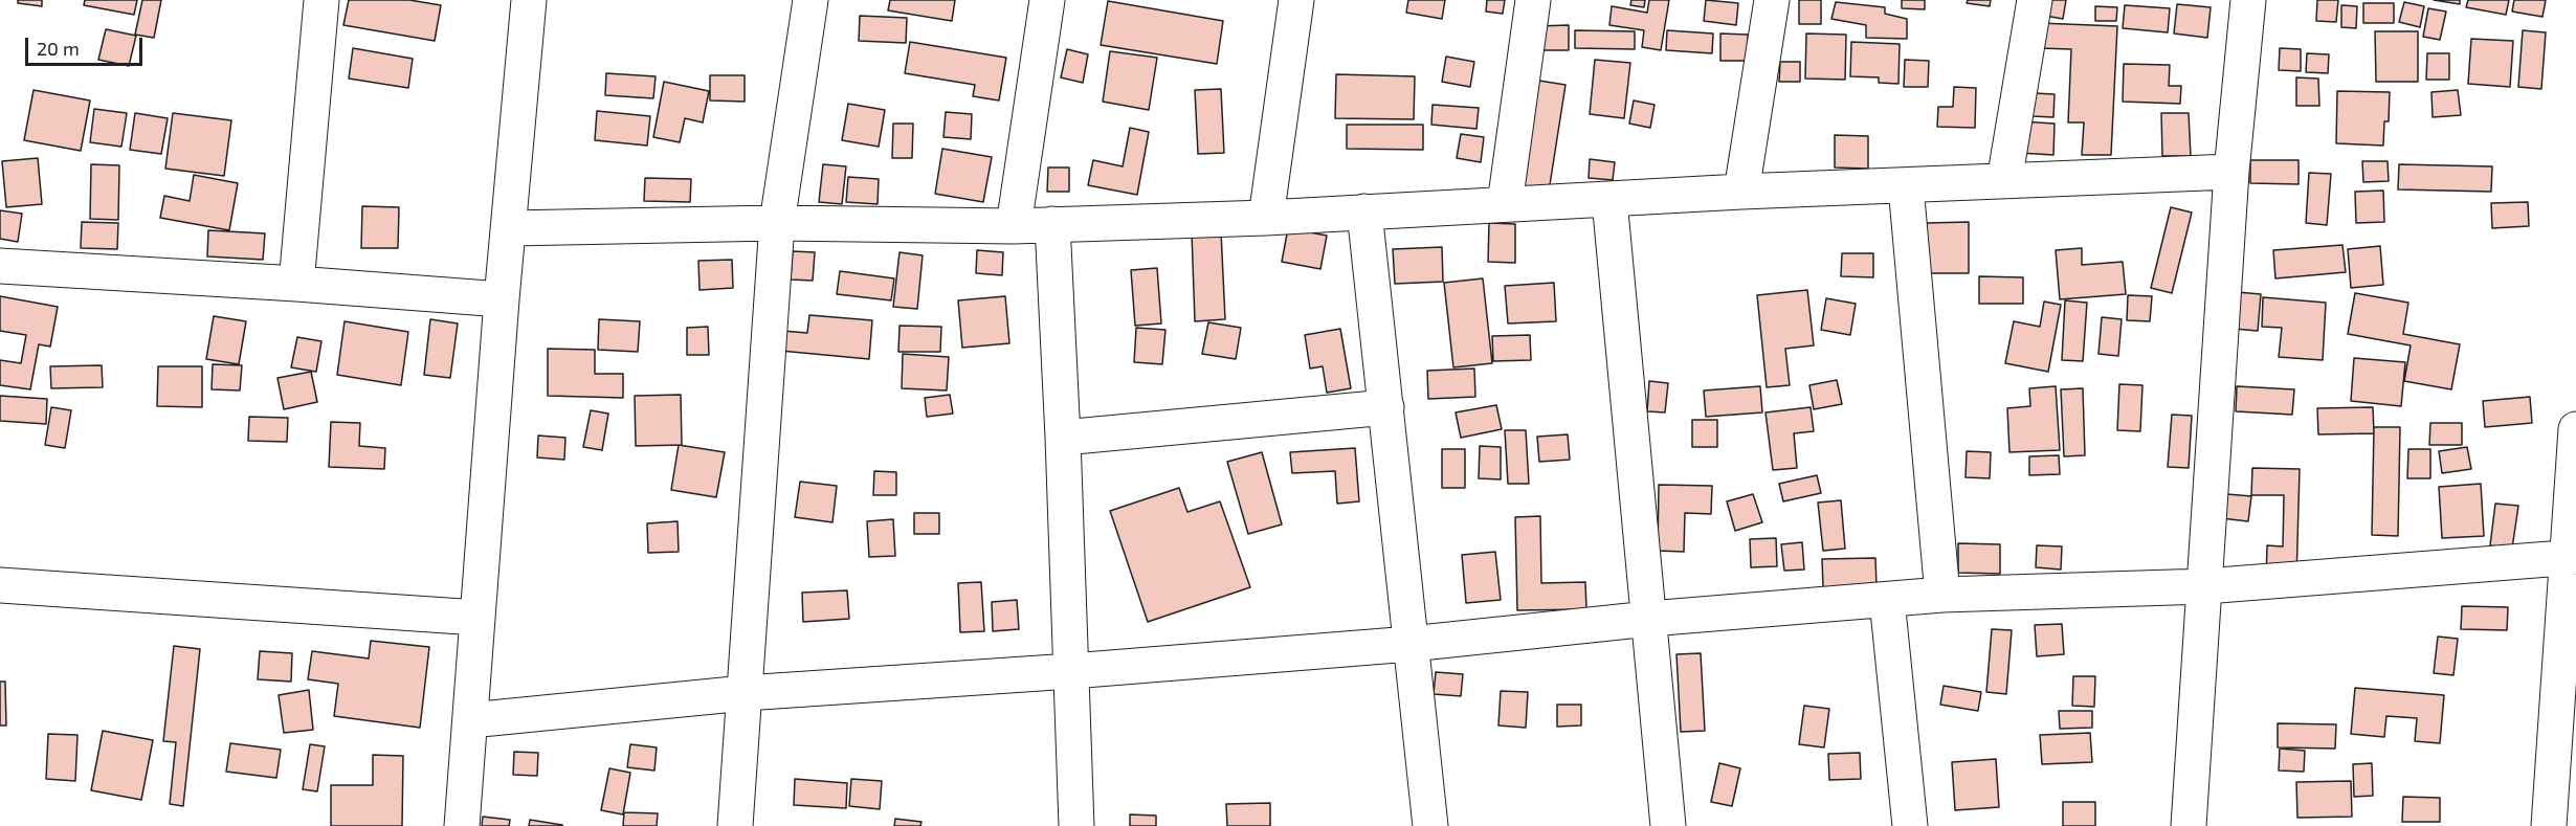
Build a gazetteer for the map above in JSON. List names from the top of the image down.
{
  "scale_bar": "20 m"
}
